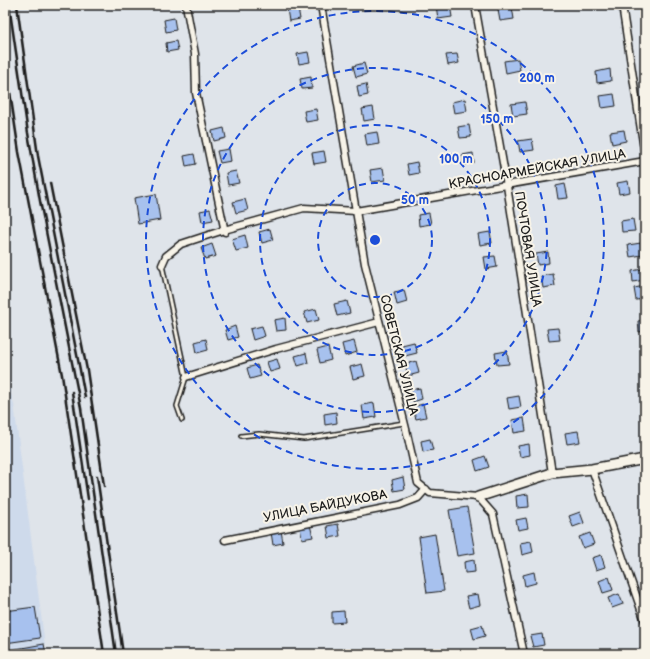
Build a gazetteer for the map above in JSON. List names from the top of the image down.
{
  "streets": {
    "street": [
      "КРАСНОАРМЕЙСКАЯ УЛИЦА",
      "ПОЧТОВАЯ УЛИЦА",
      "СОВЕТСКАЯ УЛИЦА",
      "УЛИЦА БАЙДУКОВА"
    ]
  },
  "crossings": [
    ["КРАСНОАРМЕЙСКАЯ УЛИЦА", "ПОЧТОВАЯ УЛИЦА"],
    ["КРАСНОАРМЕЙСКАЯ УЛИЦА", "СОВЕТСКАЯ УЛИЦА"],
    ["СОВЕТСКАЯ УЛИЦА", "УЛИЦА БАЙДУКОВА"]
  ],
  "rings": [
    "200 m",
    "150 m",
    "100 m",
    "50 m"
  ]
}
